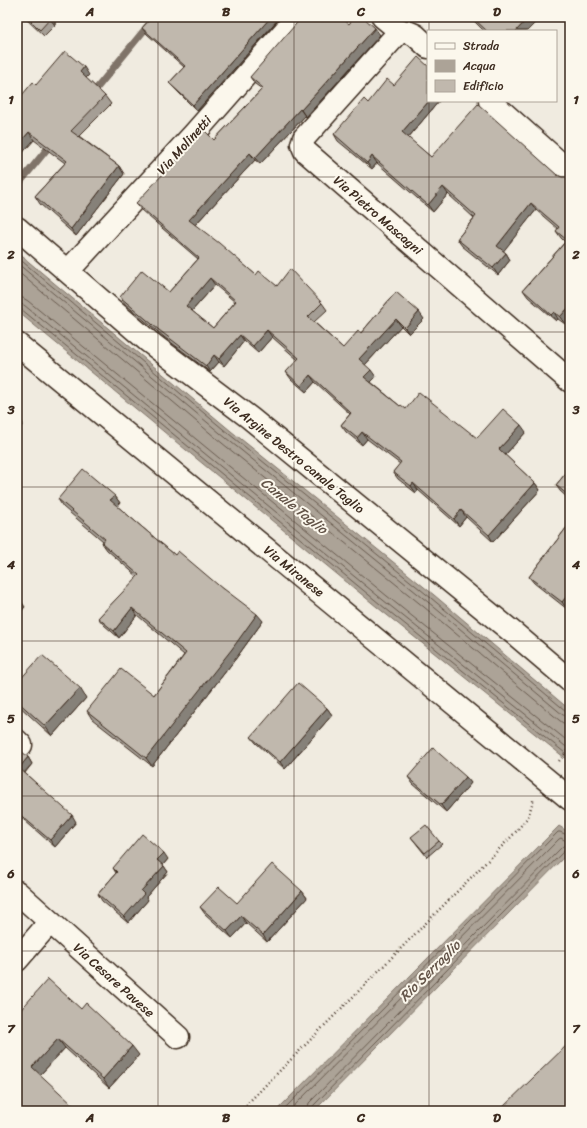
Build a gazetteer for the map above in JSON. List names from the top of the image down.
{
  "streets": {
    "street": [
      "Via Molinetti",
      "Via Pietro Mascagni",
      "Via Argine Destro canale Taglio",
      "Via Miranese",
      "Via Cesare Pavese"
    ]
  },
  "crossings": [
    ["Via Molinetti", "Via Argine Destro canale Taglio"]
  ],
  "water": ["Canale Taglio", "Rio Serraglio"],
  "legend": ["Strada", "Acqua", "Edificio"],
  "grid": {
    "columns": [
      "A",
      "B",
      "C",
      "D"
    ],
    "rows": [
      "1",
      "2",
      "3",
      "4",
      "5",
      "6",
      "7"
    ]
  }
}
